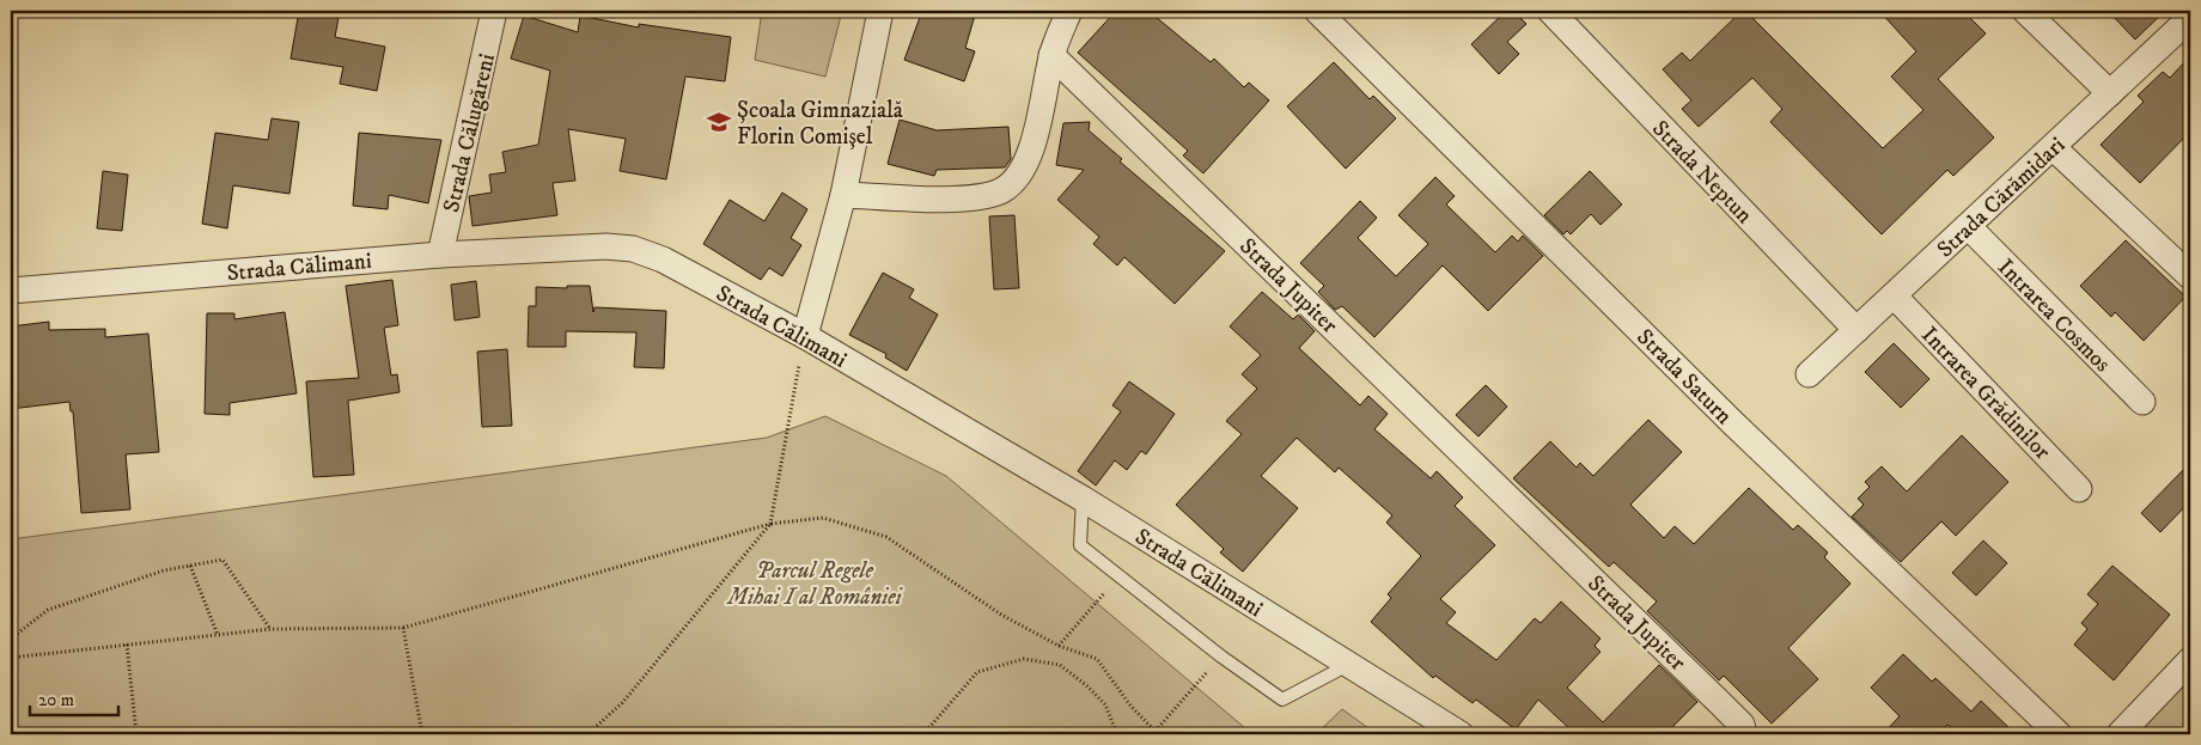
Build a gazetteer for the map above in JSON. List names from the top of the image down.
{
  "streets": {
    "street": [
      "Strada Călugăreni",
      "Strada Neptun",
      "Strada Cărămidari",
      "Strada Călimani",
      "Strada Jupiter",
      "Intrarea Cosmos",
      "Strada Saturn",
      "Intrarea Grădinilor"
    ]
  },
  "crossings": [
    ["Strada Călugăreni", "Strada Călimani"],
    ["Strada Neptun", "Strada Cărămidari"],
    ["Strada Cărămidari", "Intrarea Cosmos"],
    ["Strada Cărămidari", "Intrarea Grădinilor"]
  ],
  "parks": ["Parcul Regele Mihai I al României"],
  "places": {
    "school or university": ["Școala Gimnazială Florin Comișel"]
  },
  "scale_bar": "20 m"
}
